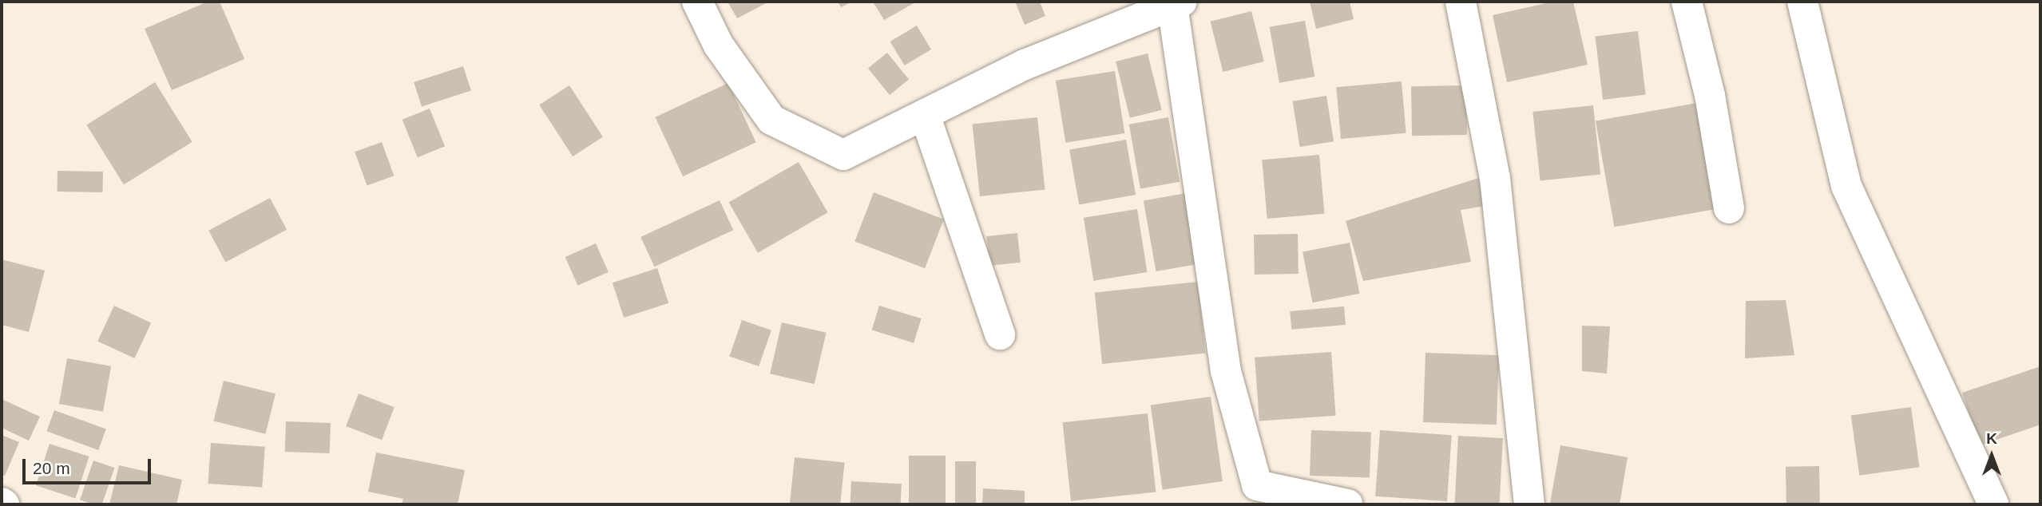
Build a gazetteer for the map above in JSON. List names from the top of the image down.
{
  "scale_bar": "20 m",
  "north": "top"
}
